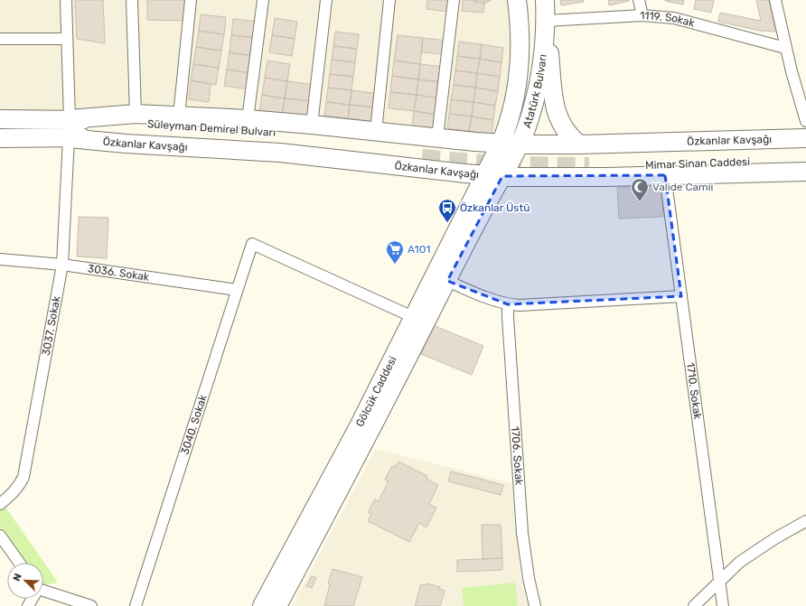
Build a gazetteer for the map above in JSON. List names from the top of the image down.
{
  "streets": {
    "main road": [
      "Atatürk Bulvarı",
      "Süleyman Demirel Bulvarı",
      "Özkanlar Kavşağı",
      "Mimar Sinan Caddesi",
      "Gölcük Caddesi"
    ],
    "street": [
      "1119. Sokak",
      "3036. Sokak",
      "3037. Sokak",
      "1710. Sokak",
      "3040. Sokak",
      "1706. Sokak"
    ]
  },
  "crossings": [
    ["1119. Sokak", "Atatürk Bulvarı"],
    ["Atatürk Bulvarı", "Özkanlar Kavşağı"],
    ["Atatürk Bulvarı", "Gölcük Caddesi"],
    ["Süleyman Demirel Bulvarı", "Özkanlar Kavşağı"],
    ["Süleyman Demirel Bulvarı", "3037. Sokak"],
    ["Özkanlar Kavşağı", "Mimar Sinan Caddesi"],
    ["Özkanlar Kavşağı", "3037. Sokak"],
    ["Özkanlar Kavşağı", "Gölcük Caddesi"],
    ["Özkanlar Kavşağı", "1710. Sokak"],
    ["3036. Sokak", "3037. Sokak"],
    ["3036. Sokak", "3040. Sokak"],
    ["Gölcük Caddesi", "3040. Sokak"]
  ],
  "places": {
    "mosque": ["Valide Camii"],
    "bus stop": ["Özkanlar Üstü"],
    "supermarket": ["A101"]
  },
  "north": "top left"
}
